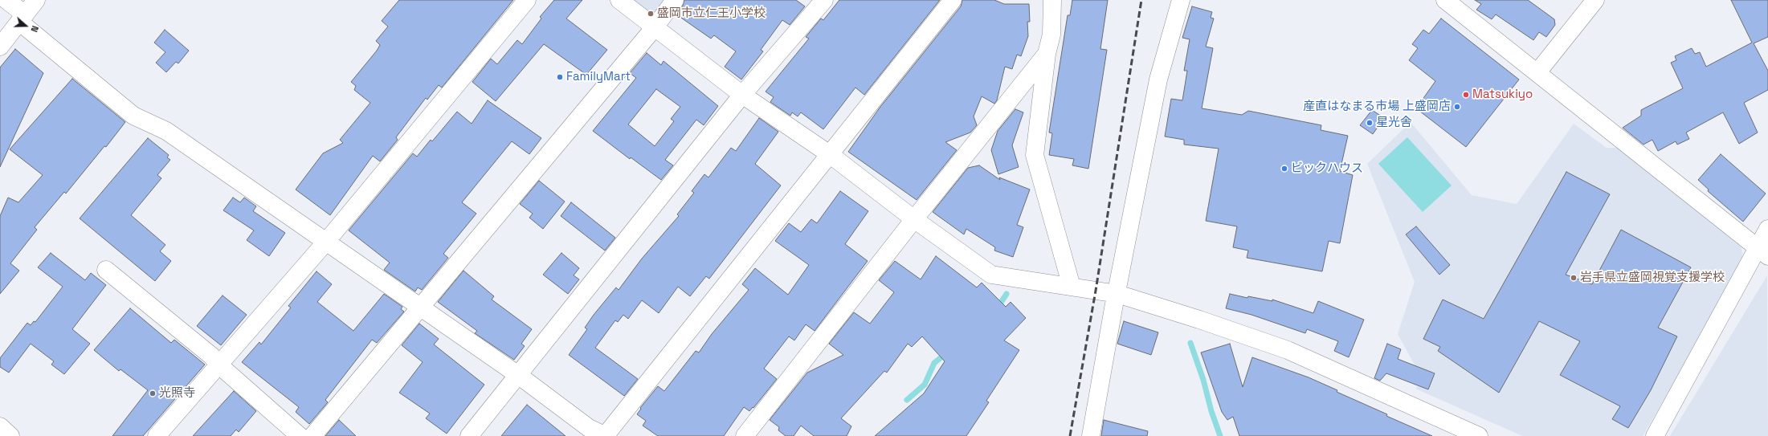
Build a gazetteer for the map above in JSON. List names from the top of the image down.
{
  "places": [
    "盛岡市立仁王小学校",
    "FamilyMart",
    "Matsukiyo",
    "産直はなまる市場 上盛岡店",
    "星光舎",
    "ビックハウス",
    "岩手県立盛岡視覚支援学校",
    "光照寺"
  ],
  "north": "right"
}
